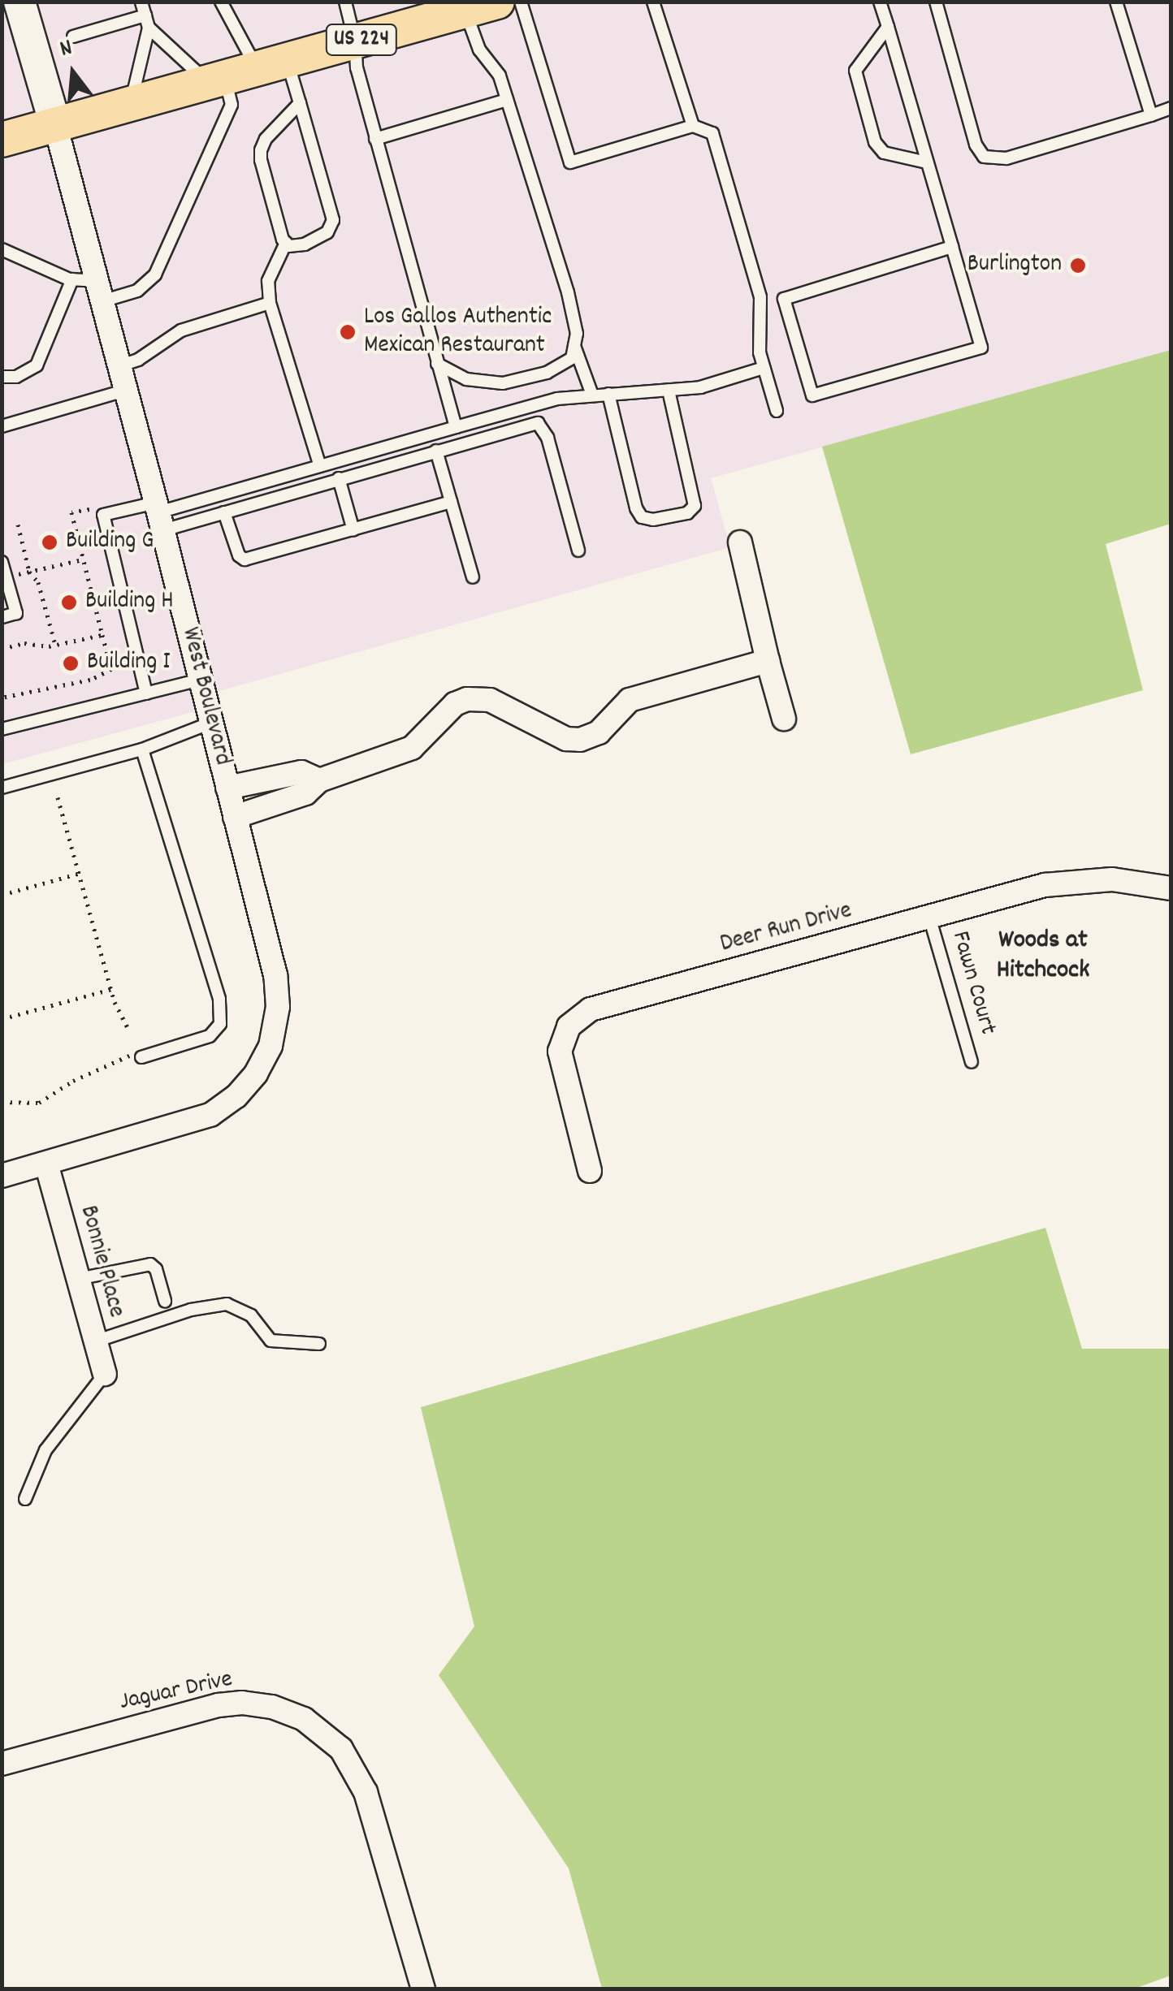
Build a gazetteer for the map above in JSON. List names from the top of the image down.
{
  "streets": {
    "main road": ["US 224"],
    "street": [
      "West Boulevard",
      "Deer Run Drive",
      "Bonnie Place",
      "Jaguar Drive"
    ],
    "lane": ["Fawn Court"]
  },
  "crossings": [
    ["US 224", "West Boulevard"],
    ["West Boulevard", "Bonnie Place"],
    ["Deer Run Drive", "Fawn Court"]
  ],
  "districts": ["Woods at Hitchcock"],
  "places": [
    "Burlington",
    "Los Gallos Authentic Mexican Restaurant",
    "Building G",
    "Building H",
    "Building I"
  ],
  "north": "top"
}
